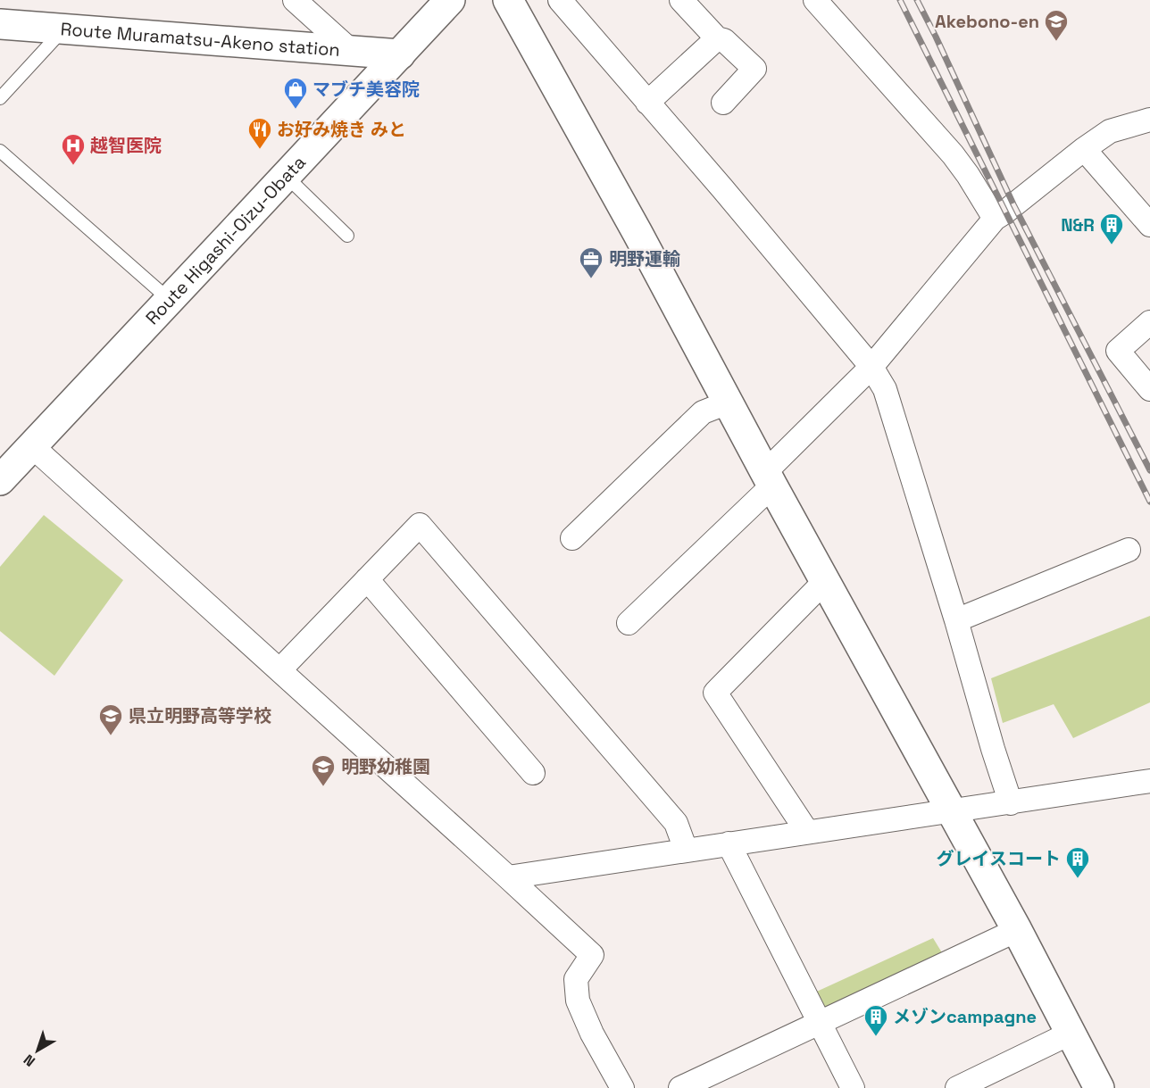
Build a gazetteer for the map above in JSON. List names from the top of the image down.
{
  "streets": {
    "street": ["Route Muramatsu-Akeno station", "Route Higashi-Oizu-Obata"]
  },
  "crossings": [
    ["Route Muramatsu-Akeno station", "Route Higashi-Oizu-Obata"]
  ],
  "places": {
    "school or university": ["Akebono-en", "県立明野高等学校", "明野幼稚園"],
    "shop": ["マブチ美容院"],
    "restaurant": ["お好み焼き みと"],
    "hospital": ["越智医院"],
    "building": ["N&R", "グレイスコート", "メゾンcampagne"],
    "office": ["明野運輸"]
  },
  "north": "bottom left"
}
